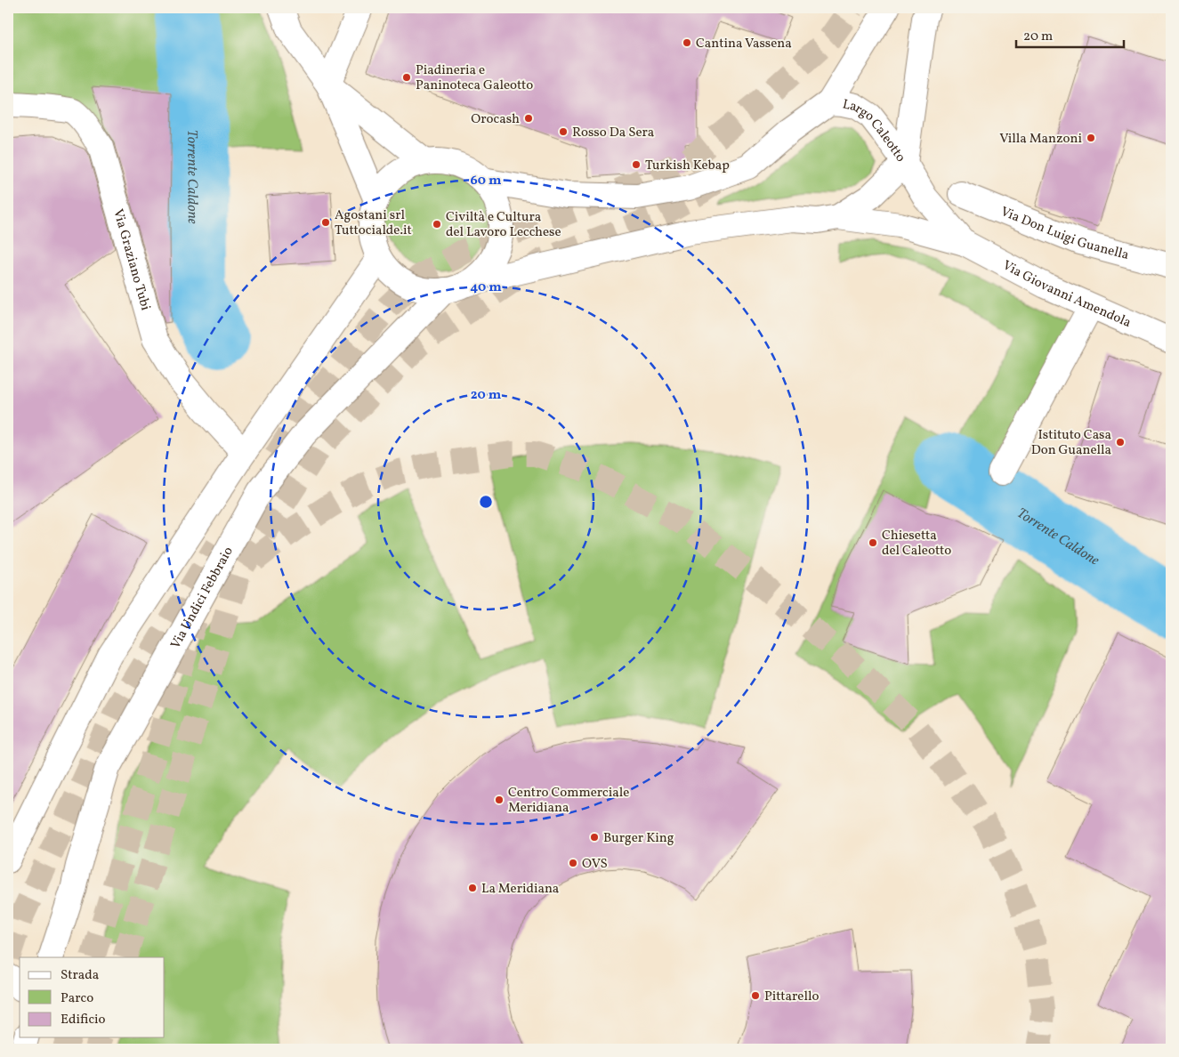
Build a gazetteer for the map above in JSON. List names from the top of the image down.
{
  "streets": {
    "street": [
      "Largo Caleotto",
      "Via Don Luigi Guanella",
      "Via Graziano Tubi",
      "Via Giovanni Amendola",
      "Via Undici Febbraio"
    ]
  },
  "crossings": [
    ["Largo Caleotto", "Via Giovanni Amendola"],
    ["Largo Caleotto", "Via Undici Febbraio"]
  ],
  "water": ["Torrente Caldone"],
  "places": [
    "Cantina Vassena",
    "Piadineria e Paninoteca Galeotto",
    "Orocash",
    "Rosso Da Sera",
    "Villa Manzoni",
    "Turkish Kebap",
    "Agostani srl Tuttocialde.it",
    "Civiltà e Cultura del Lavoro Lecchese",
    "Istituto Casa Don Guanella",
    "Chiesetta del Caleotto",
    "Centro Commerciale Meridiana",
    "Burger King",
    "OVS",
    "La Meridiana",
    "Pittarello"
  ],
  "legend": ["Strada", "Parco", "Edificio"],
  "scale_bar": "20 m",
  "rings": ["60 m", "40 m", "20 m"]
}
